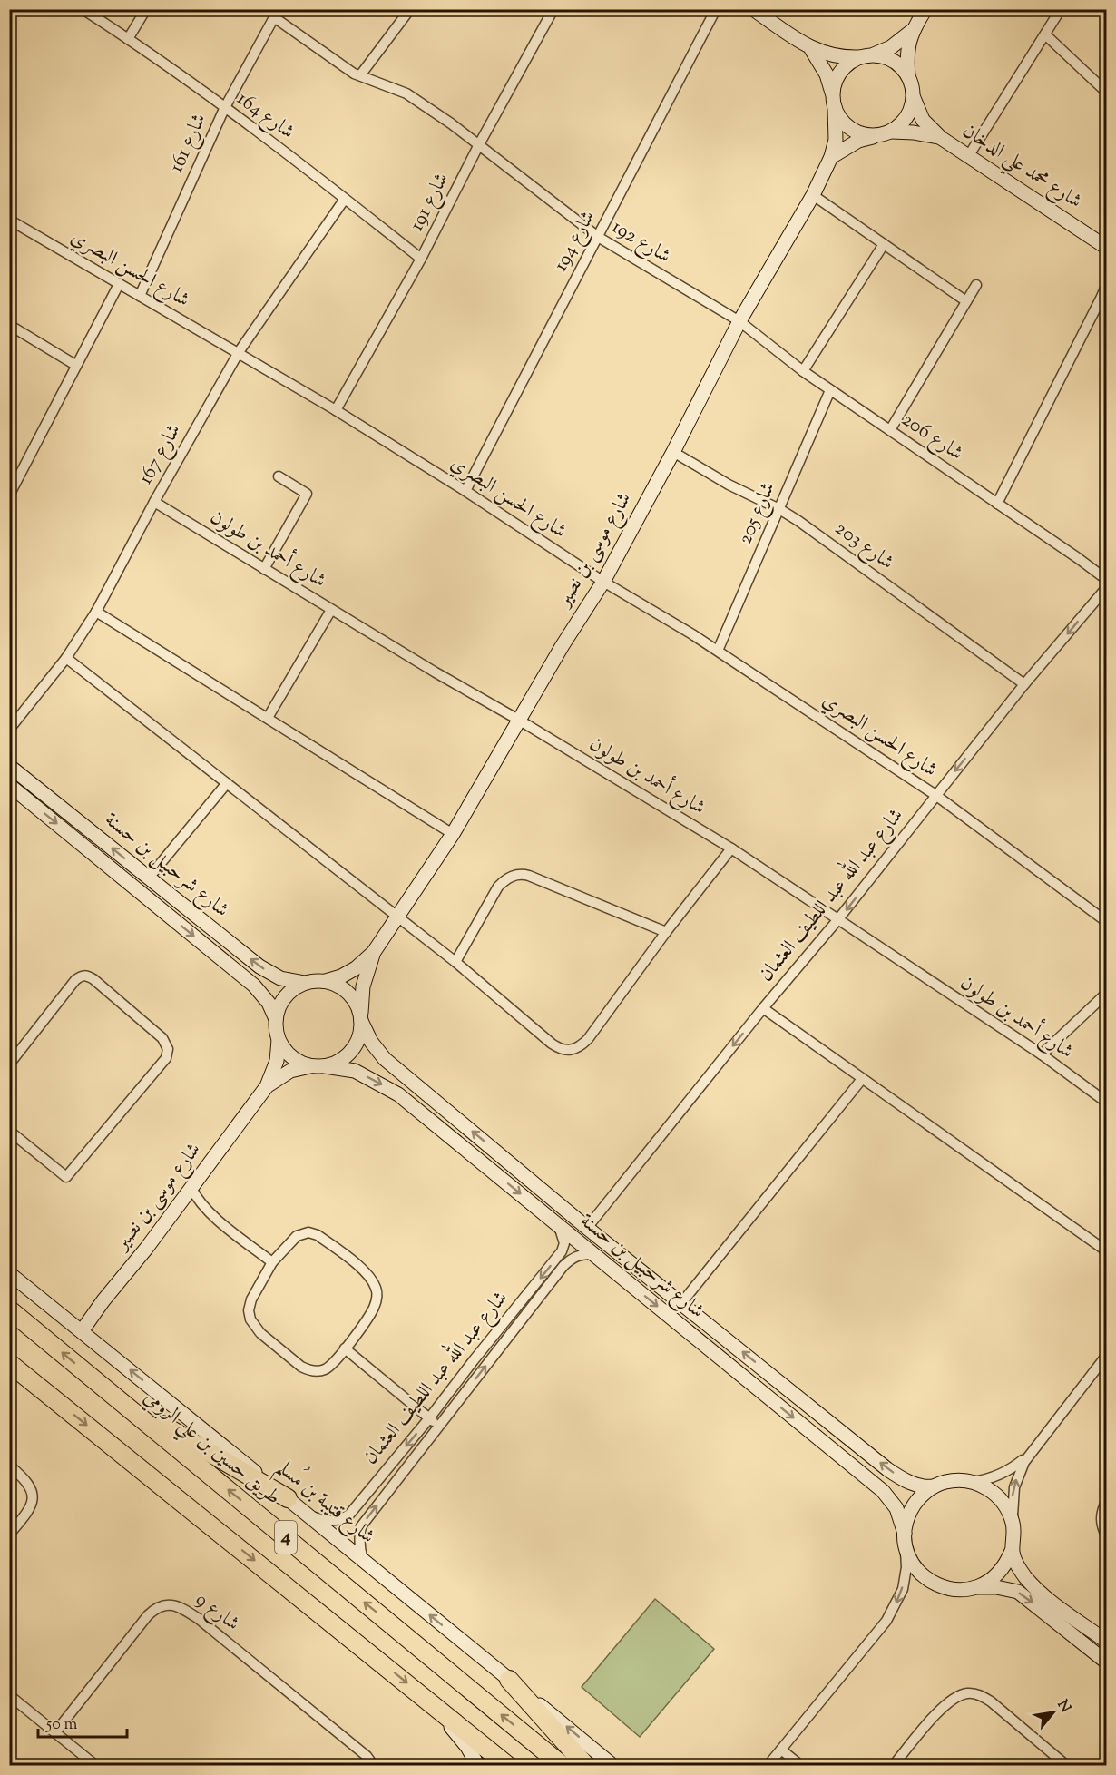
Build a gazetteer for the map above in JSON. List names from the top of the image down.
{
  "streets": {
    "highway": ["طريق حسين بن علي الرومي", "4"],
    "street": [
      "شارع 164",
      "شارع 161",
      "شارع محمد علي الدخان",
      "شارع 191",
      "شارع 194",
      "شارع 192",
      "شارع الحسن البصري",
      "شارع 206",
      "شارع 167",
      "شارع 205",
      "شارع 203",
      "شارع أحمد بن طولون",
      "شارع موسى بن نصير",
      "شارع شرحبيل بن حسنة",
      "شارع عبد الله عبد اللطيف العثمان",
      "شارع قتيبة بن مُسلم",
      "شارع 9"
    ]
  },
  "crossings": [
    ["شارع 164", "شارع 161"],
    ["شارع 164", "شارع 191"],
    ["شارع 164", "شارع 167"],
    ["شارع 161", "شارع 192"],
    ["شارع 161", "شارع الحسن البصري"],
    ["شارع محمد علي الدخان", "شارع موسى بن نصير"],
    ["شارع 191", "شارع 192"],
    ["شارع 191", "شارع الحسن البصري"],
    ["شارع 194", "شارع 192"],
    ["شارع 194", "شارع الحسن البصري"],
    ["شارع 192", "شارع 206"],
    ["شارع 192", "شارع موسى بن نصير"],
    ["شارع الحسن البصري", "شارع 167"],
    ["شارع الحسن البصري", "شارع 205"],
    ["شارع الحسن البصري", "شارع موسى بن نصير"],
    ["شارع الحسن البصري", "شارع عبد الله عبد اللطيف العثمان"],
    ["شارع 206", "شارع 205"],
    ["شارع 206", "شارع موسى بن نصير"],
    ["شارع 167", "شارع أحمد بن طولون"],
    ["شارع 205", "شارع 203"],
    ["شارع 203", "شارع موسى بن نصير"],
    ["شارع 203", "شارع عبد الله عبد اللطيف العثمان"],
    ["شارع أحمد بن طولون", "شارع موسى بن نصير"],
    ["شارع أحمد بن طولون", "شارع عبد الله عبد اللطيف العثمان"],
    ["شارع موسى بن نصير", "شارع شرحبيل بن حسنة"],
    ["شارع موسى بن نصير", "شارع قتيبة بن مُسلم"],
    ["شارع شرحبيل بن حسنة", "شارع عبد الله عبد اللطيف العثمان"],
    ["شارع عبد الله عبد اللطيف العثمان", "شارع قتيبة بن مُسلم"]
  ],
  "one_way": ["شارع قتيبة بن مُسلم"],
  "scale_bar": "50 m",
  "north": "top right"
}
